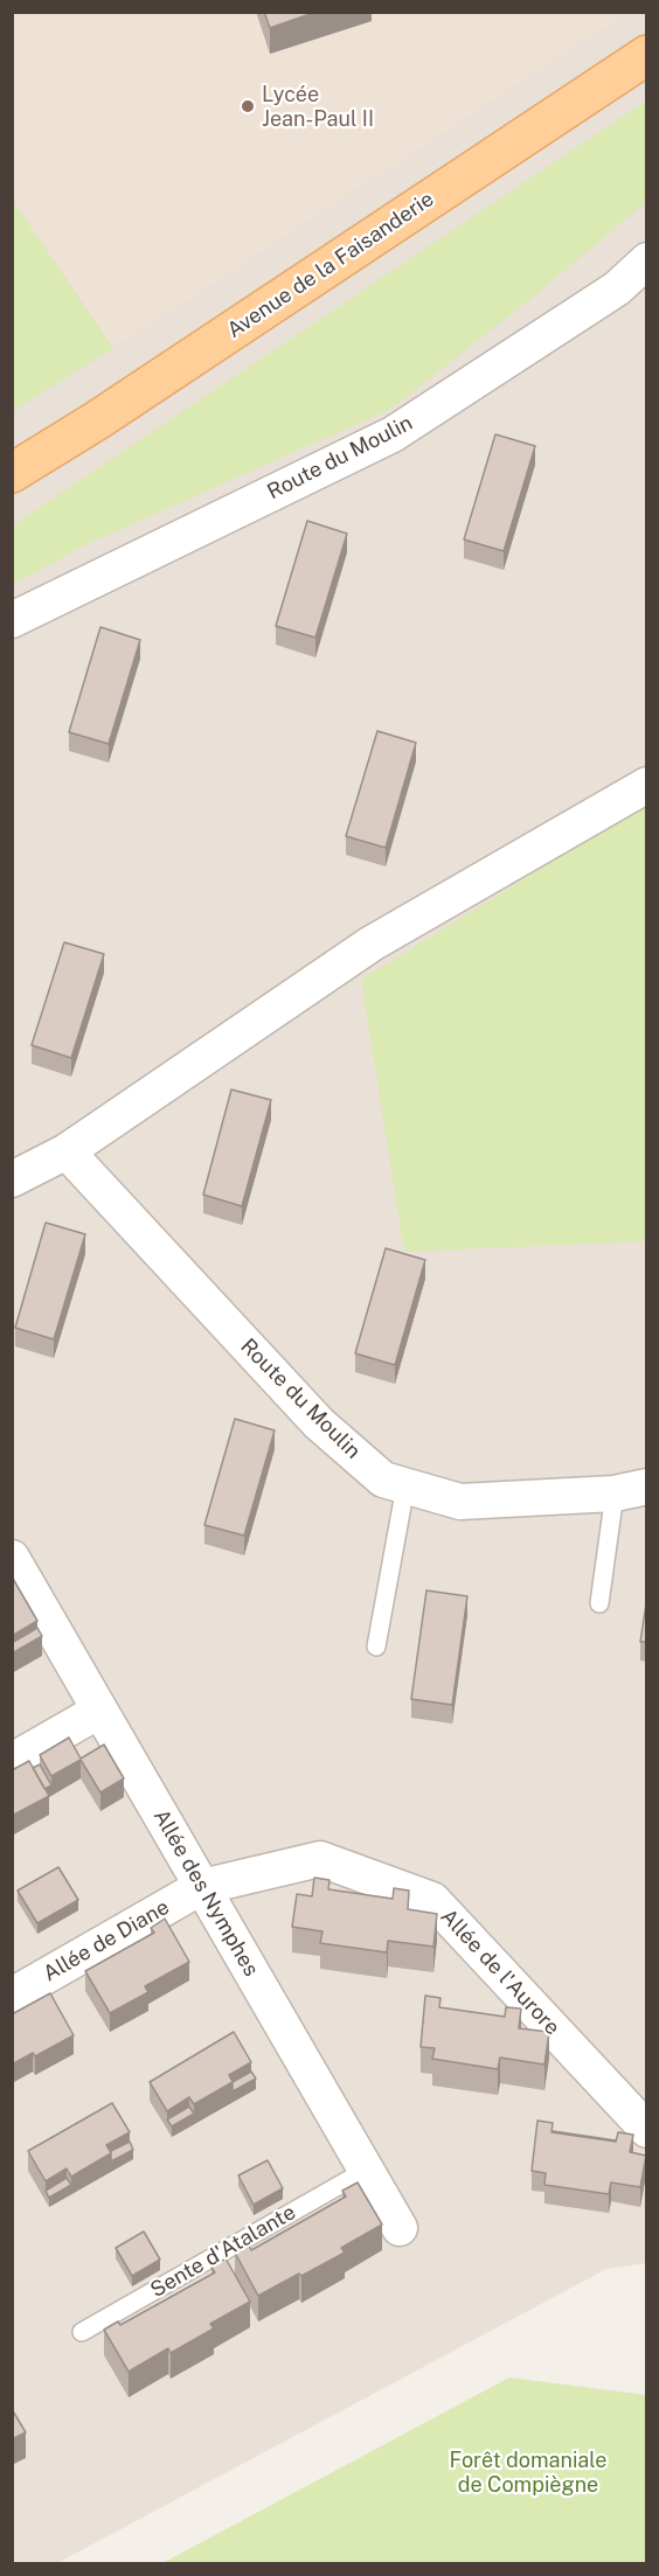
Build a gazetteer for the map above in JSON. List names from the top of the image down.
{
  "streets": {
    "main road": ["Avenue de la Faisanderie"],
    "street": [
      "Route du Moulin",
      "Allée des Nymphes",
      "Allée de Diane",
      "Allée de l'Aurore"
    ],
    "lane": ["Sente d'Atalante"]
  },
  "crossings": [
    ["Allée des Nymphes", "Allée de Diane"],
    ["Allée des Nymphes", "Allée de l'Aurore"],
    ["Allée des Nymphes", "Sente d'Atalante"],
    ["Allée de Diane", "Allée de l'Aurore"]
  ],
  "parks": ["Forêt domaniale de Compiègne"],
  "places": ["Lycée Jean-Paul II"]
}
